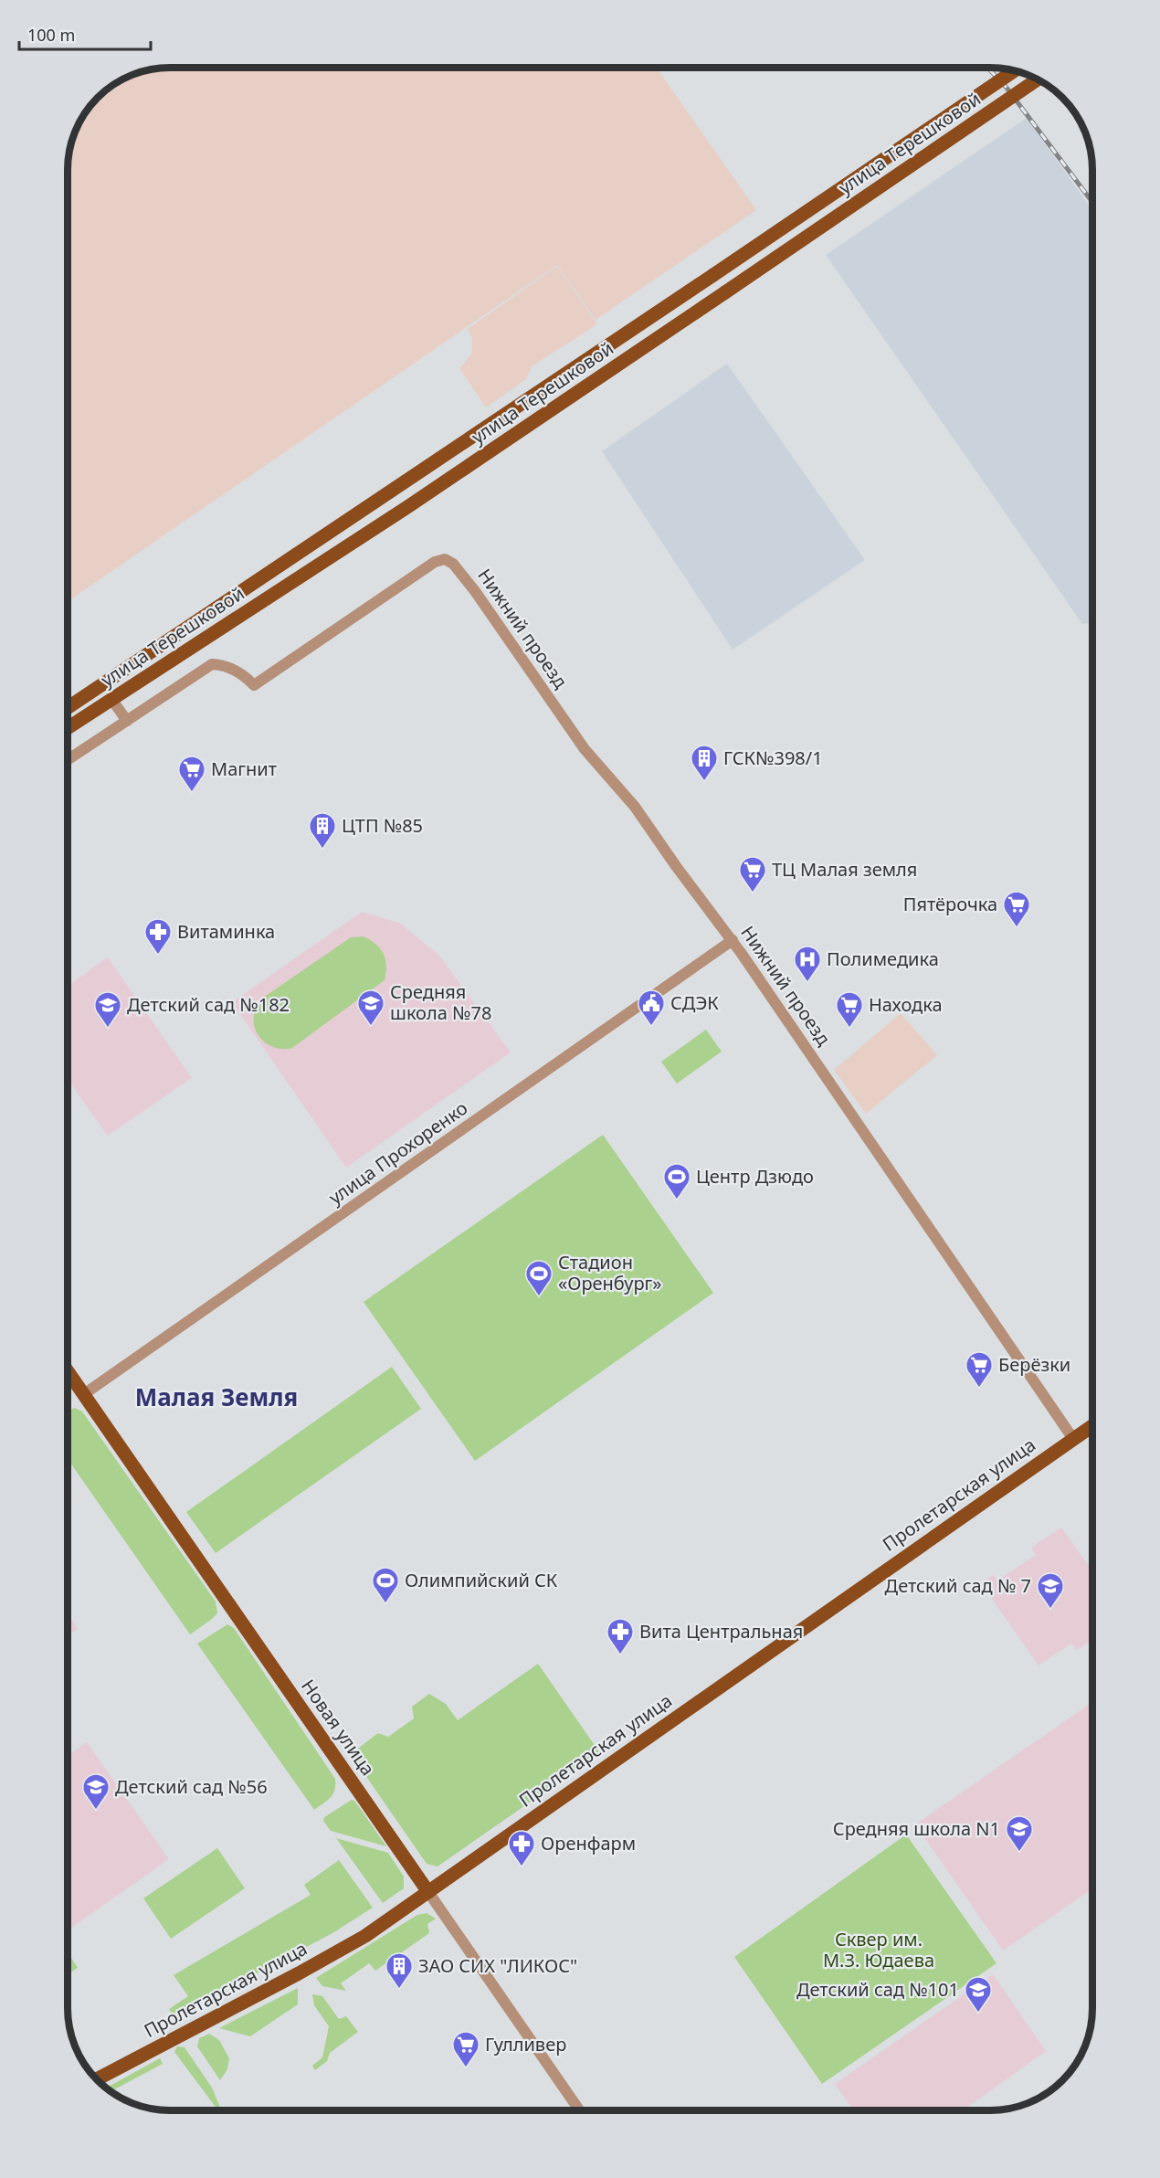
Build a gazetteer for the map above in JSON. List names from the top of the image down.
{
  "streets": {
    "main road": ["улица Терешковой", "Пролетарская улица", "Новая улица"],
    "street": ["Нижний проезд", "улица Прохоренко"]
  },
  "crossings": [
    ["Нижний проезд", "улица Прохоренко"],
    ["Нижний проезд", "Пролетарская улица"],
    ["улица Прохоренко", "Новая улица"],
    ["Пролетарская улица", "Новая улица"]
  ],
  "districts": ["Малая Земля"],
  "parks": ["Сквер им. М.З. Юдаева"],
  "places": {
    "building": ["ГСК№398/1", "ЦТП №85", "ЗАО СИХ \"ЛИКОС\""],
    "supermarket": [
      "Магнит",
      "ТЦ Малая земля",
      "Пятёрочка",
      "Находка",
      "Берёзки",
      "Гулливер"
    ],
    "pharmacy": ["Витаминка", "Вита Центральная", "Оренфарм"],
    "hospital": ["Полимедика"],
    "school or university": [
      "Средняя школа №78",
      "Детский сад №182",
      "Детский сад № 7",
      "Детский сад №56",
      "Средняя школа N1",
      "Детский сад №101"
    ],
    "public building": ["СДЭК"],
    "sports": ["Центр Дзюдо", "Стадион «Оренбург»", "Олимпийский СК"]
  },
  "scale_bar": "100 m"
}
